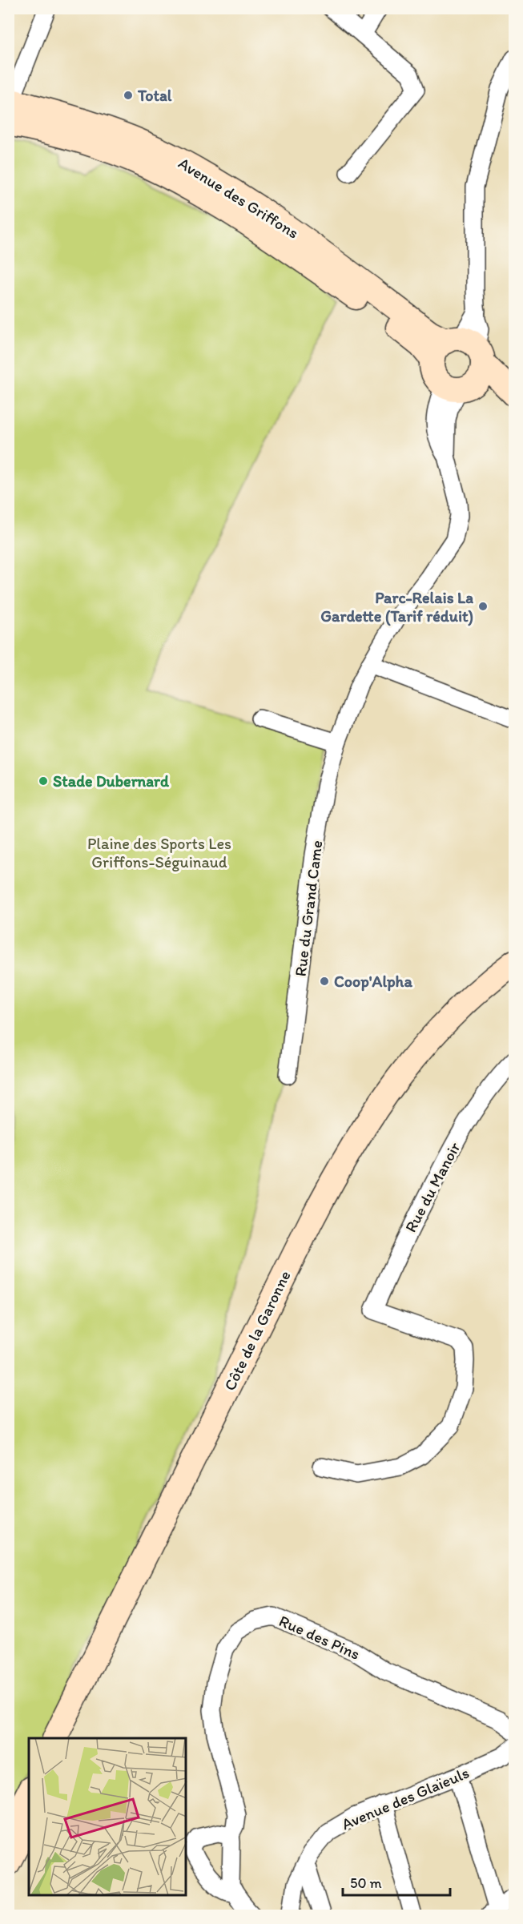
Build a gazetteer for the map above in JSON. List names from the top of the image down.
{
  "streets": {
    "main road": ["Avenue des Griffons", "Côte de la Garonne"],
    "street": [
      "Rue du Grand Came",
      "Rue du Manoir",
      "Rue des Pins",
      "Avenue des Glaïeuls"
    ]
  },
  "crossings": [
    ["Avenue des Griffons", "Rue du Grand Came"]
  ],
  "parks": ["Plaine des Sports Les Griffons-Séguinaud"],
  "places": [
    "Total",
    "Parc-Relais La Gardette (Tarif réduit)",
    "Stade Dubernard",
    "Coop'Alpha"
  ],
  "scale_bar": "50 m"
}
